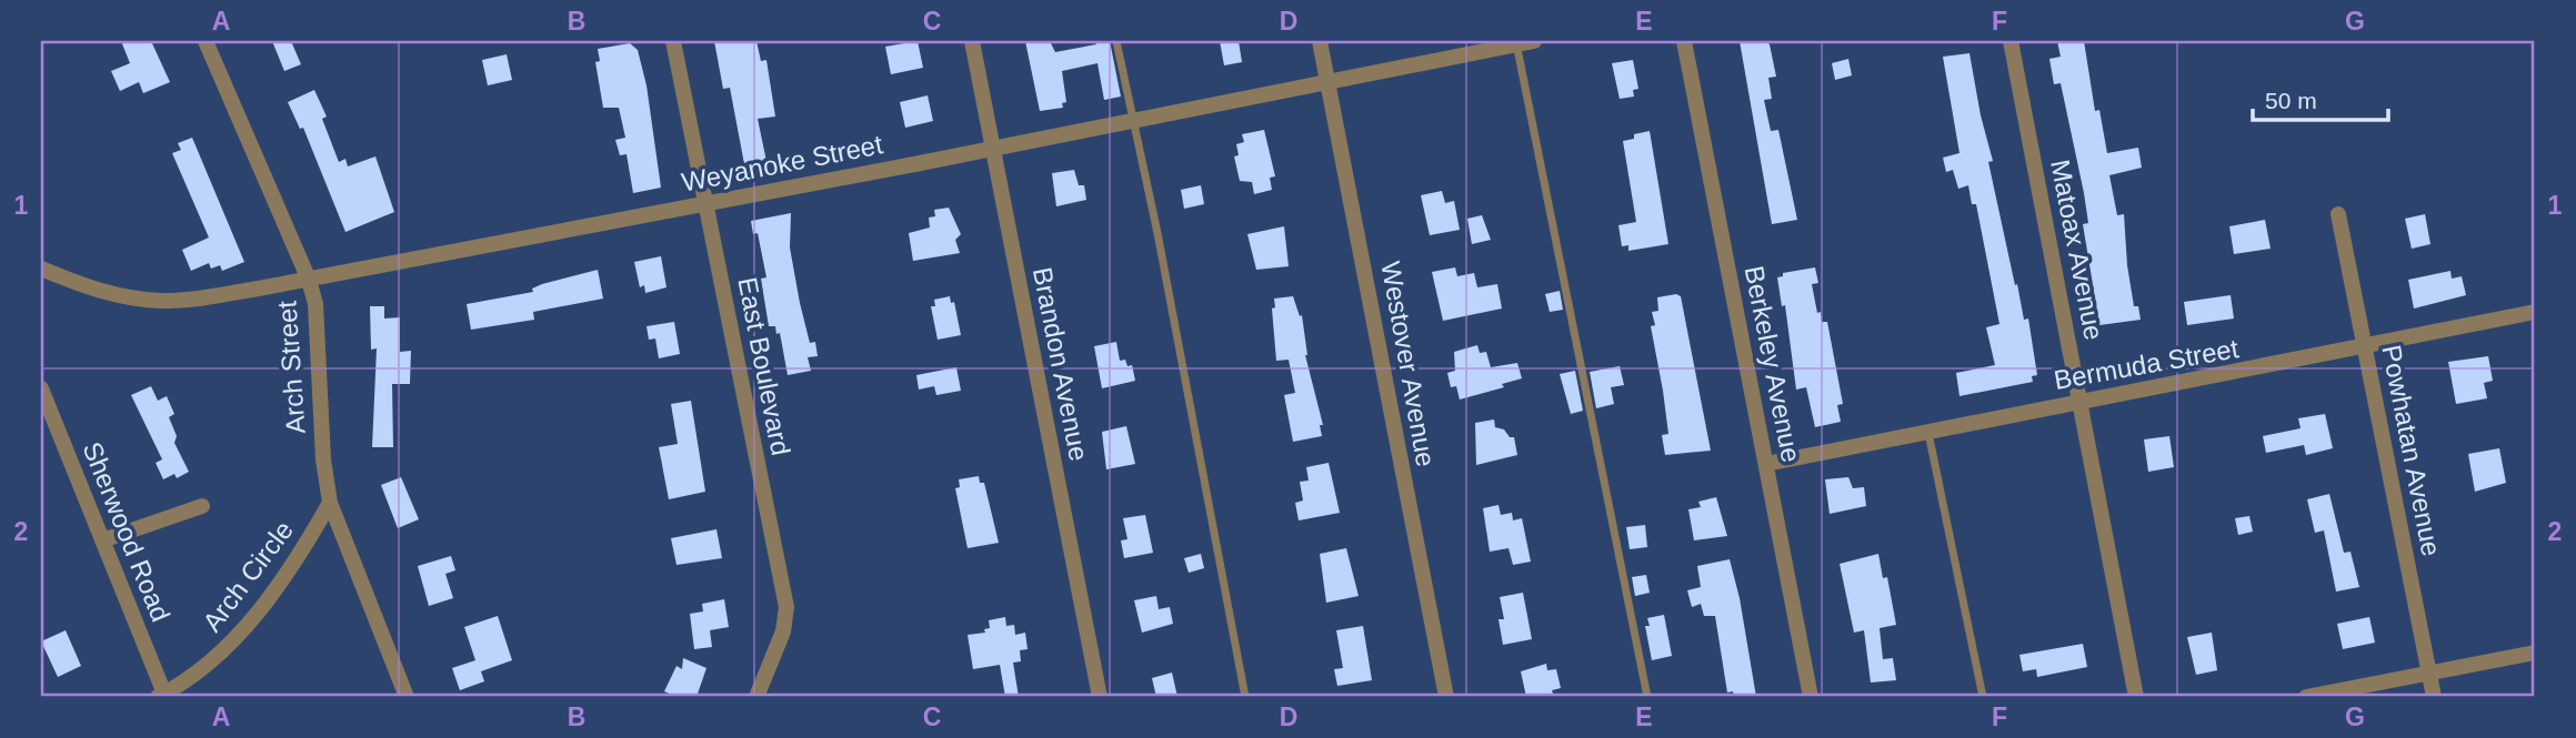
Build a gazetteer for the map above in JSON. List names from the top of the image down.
{
  "streets": {
    "street": [
      "Weyanoke Street",
      "Matoax Avenue",
      "Brandon Avenue",
      "Westover Avenue",
      "Berkeley Avenue",
      "Bermuda Street",
      "East Boulevard",
      "Arch Street",
      "Powhatan Avenue",
      "Sherwood Road",
      "Arch Circle"
    ]
  },
  "crossings": [
    ["Weyanoke Street", "Brandon Avenue"],
    ["Weyanoke Street", "Westover Avenue"],
    ["Weyanoke Street", "East Boulevard"],
    ["Weyanoke Street", "Arch Street"],
    ["Matoax Avenue", "Bermuda Street"],
    ["Berkeley Avenue", "Bermuda Street"],
    ["Bermuda Street", "Powhatan Avenue"],
    ["Arch Street", "Arch Circle"],
    ["Sherwood Road", "Arch Circle"]
  ],
  "scale_bar": "50 m",
  "grid": {
    "columns": [
      "A",
      "B",
      "C",
      "D",
      "E",
      "F",
      "G"
    ],
    "rows": ["1", "2"]
  }
}
